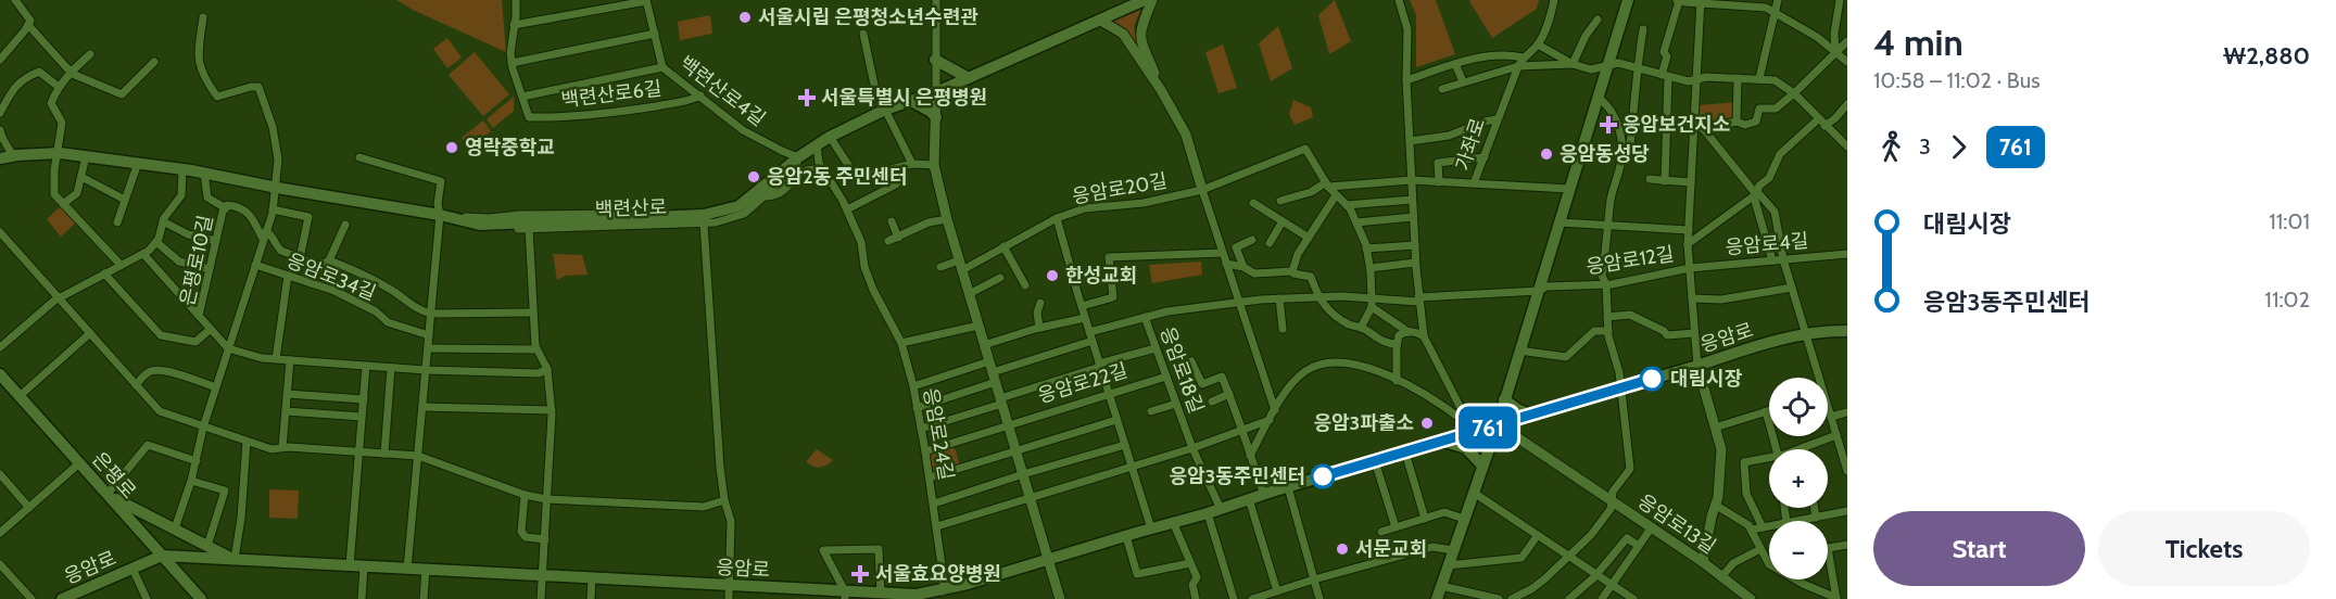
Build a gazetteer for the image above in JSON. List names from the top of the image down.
{
  "streets": {
    "main road": ["백련산로", "응암로", "은평로"],
    "street": [
      "백련산로4길",
      "백련산로6길",
      "가좌로",
      "응암로20길",
      "응암로4길",
      "은평로10길",
      "응암로12길",
      "응암로34길",
      "응암로18길",
      "응암로22길",
      "응암로24길",
      "응암로13길"
    ]
  },
  "crossings": [
    ["백련산로4길", "백련산로6길"],
    ["백련산로4길", "백련산로"],
    ["응암로20길", "응암로"],
    ["응암로20길", "응암로22길"],
    ["백련산로", "은평로10길"],
    ["백련산로", "응암로24길"],
    ["응암로4길", "응암로12길"],
    ["응암로12길", "응암로"],
    ["응암로", "응암로18길"],
    ["응암로", "응암로24길"],
    ["응암로", "은평로"],
    ["응암로", "응암로13길"],
    ["응암로18길", "응암로22길"],
    ["응암로22길", "응암로24길"]
  ],
  "places": {
    "other": [
      "서울시립 은평청소년수련관",
      "영락중학교",
      "응암동성당",
      "응암2동 주민센터",
      "한성교회",
      "대림시장",
      "응암3파출소",
      "응암3동주민센터",
      "서문교회"
    ],
    "health": ["서울특별시 은평병원", "응암보건지소", "서울효요양병원"]
  },
  "lines": ["bus line 761"],
  "page": {
    "on_map": "761",
    "heading": ["4 min", "10:58 – 11:02 · Bus", "₩2,880"],
    "legs": ["3", "761"],
    "list": [
      {
        "name": "대림시장",
        "value": "11:01"
      },
      {
        "name": "응암3동주민센터",
        "value": "11:02"
      }
    ],
    "map_buttons": ["+", "−"],
    "buttons": ["Start", "Tickets"]
  }
}
